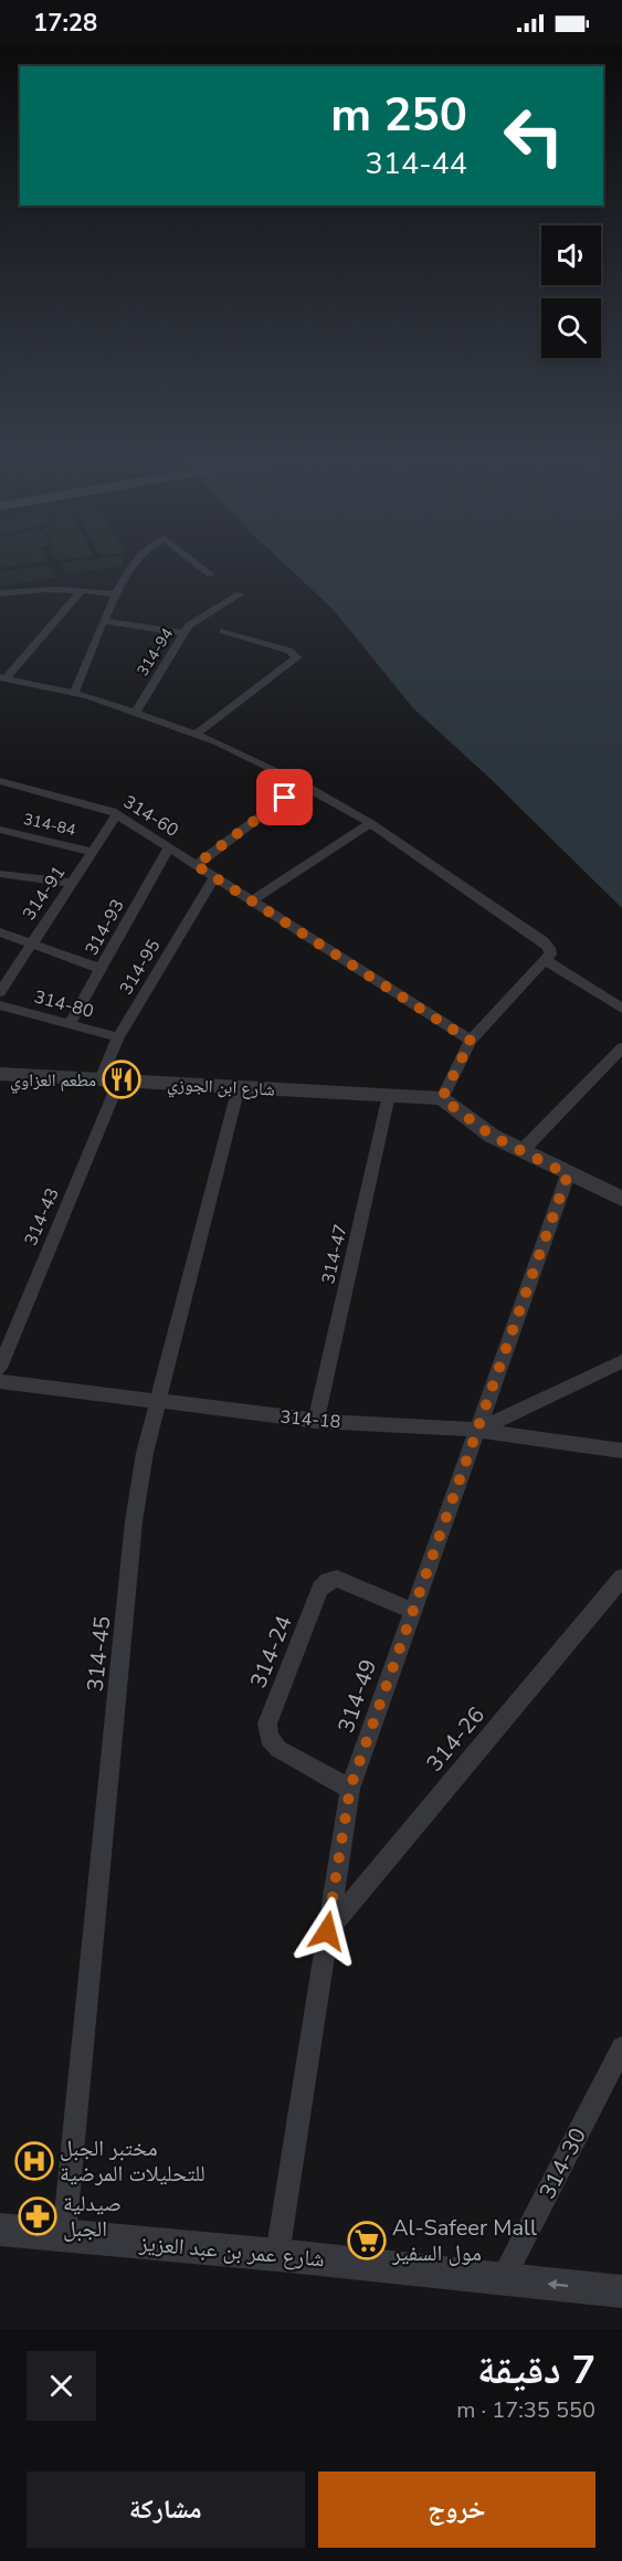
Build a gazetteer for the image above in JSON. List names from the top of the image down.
{
  "streets": {
    "street": [
      "314-94",
      "314-60",
      "314-84",
      "314-91",
      "314-93",
      "314-95",
      "314-80",
      "شارع ابن الجوزي",
      "314-43",
      "314-47",
      "314-18",
      "314-24",
      "314-45",
      "314-49",
      "314-26",
      "314-30",
      "شارع عمر بن عبد العزيز"
    ]
  },
  "crossings": [
    ["314-60", "314-91"],
    ["314-60", "314-93"],
    ["314-60", "314-95"],
    ["314-84", "314-91"],
    ["314-93", "314-80"],
    ["314-95", "314-80"],
    ["314-95", "شارع ابن الجوزي"],
    ["شارع ابن الجوزي", "314-43"],
    ["شارع ابن الجوزي", "314-47"],
    ["شارع ابن الجوزي", "314-45"],
    ["314-47", "314-18"],
    ["314-18", "314-45"],
    ["314-18", "314-49"],
    ["314-24", "314-49"],
    ["314-45", "شارع عمر بن عبد العزيز"],
    ["314-49", "314-26"],
    ["314-49", "شارع عمر بن عبد العزيز"],
    ["314-30", "شارع عمر بن عبد العزيز"]
  ],
  "places": {
    "restaurant": ["مطعم العزاوي"],
    "hospital": ["مختبر الجبل للتحليلات المرضية"],
    "pharmacy": ["صيدلية الجبل"],
    "supermarket": ["Al-Safeer Mall مول السفير"]
  },
  "page": {
    "status": "17:28",
    "turn": ["250 m", "314-44"],
    "heading": ["7 دقيقة", "550 m · 17:35"],
    "buttons": ["خروج", "مشاركة"]
  }
}
